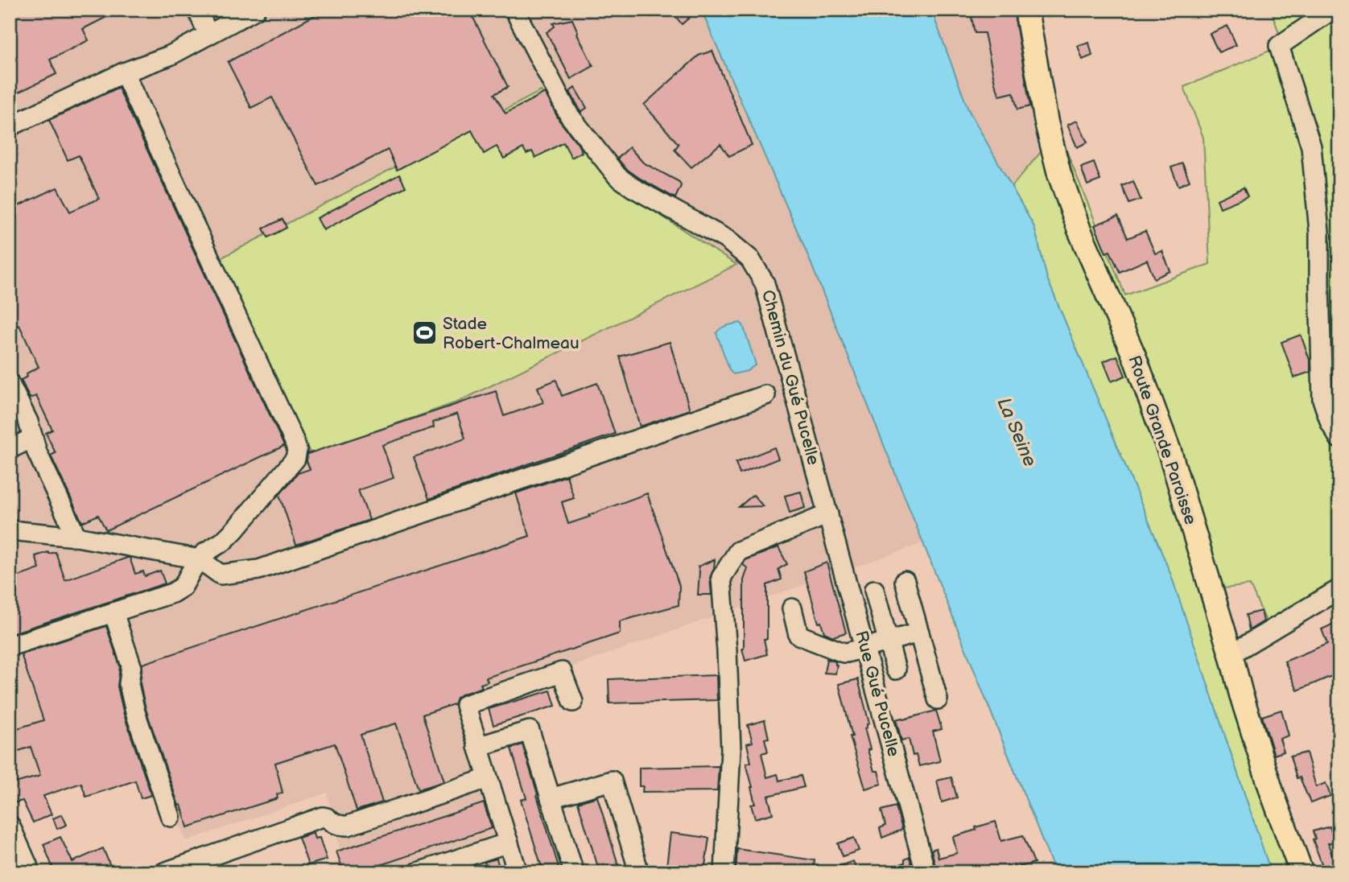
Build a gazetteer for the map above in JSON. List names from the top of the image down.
{
  "streets": {
    "main road": ["Route Grande Paroisse"],
    "street": ["Chemin du Gué Pucelle", "Rue Gué Pucelle"]
  },
  "crossings": [
    ["Chemin du Gué Pucelle", "Rue Gué Pucelle"]
  ],
  "water": ["La Seine"],
  "places": {
    "sports": ["Stade Robert-Chalmeau"]
  }
}
